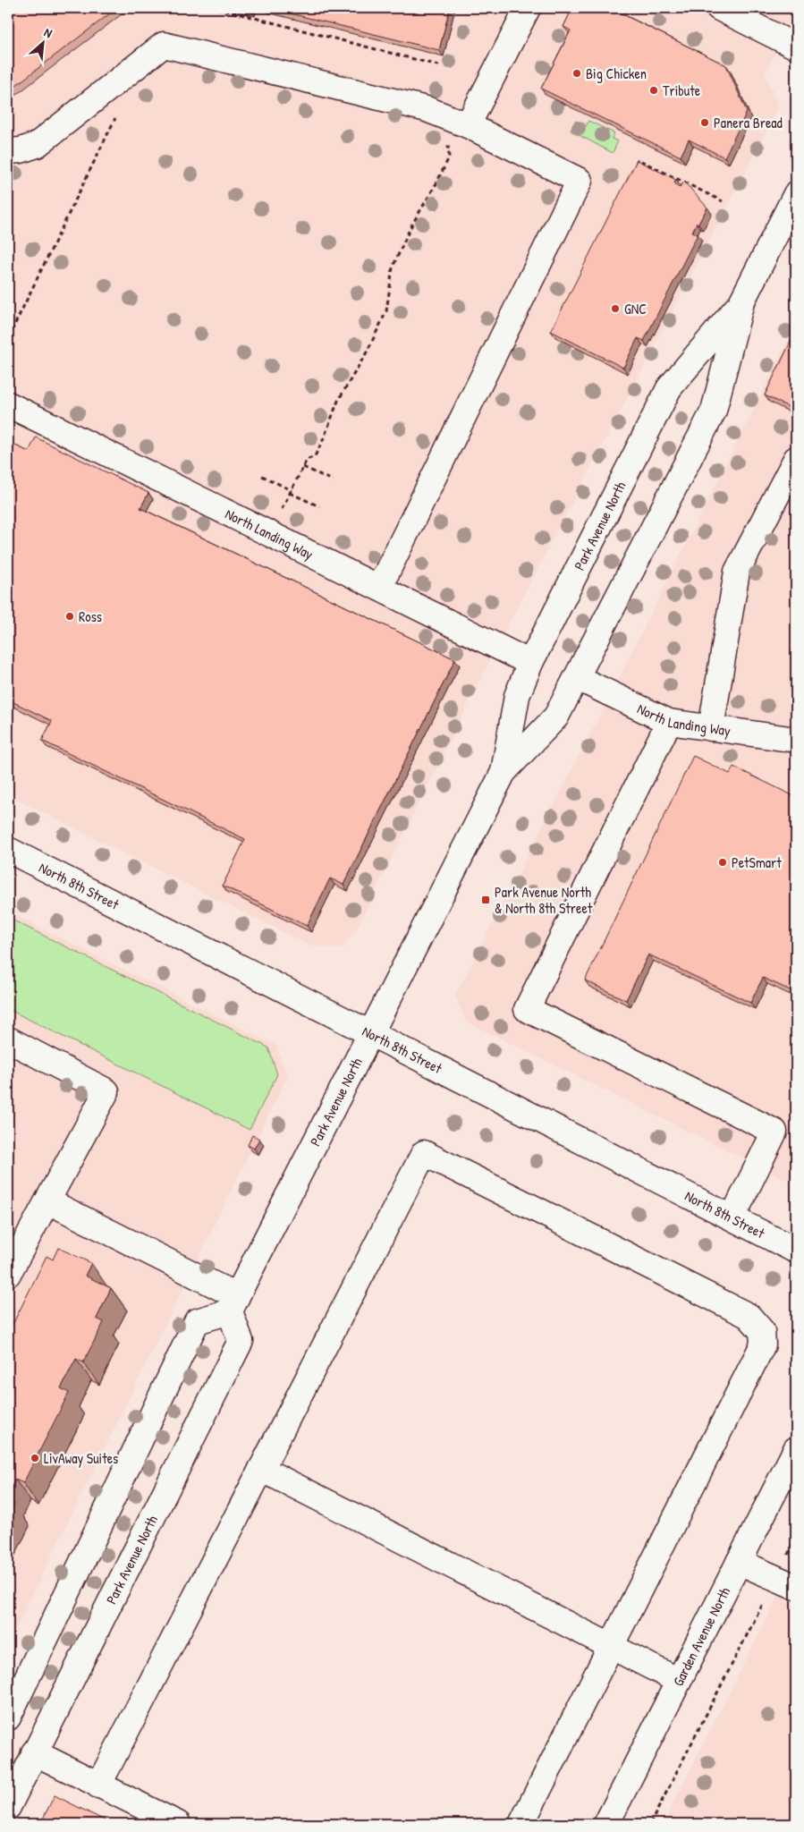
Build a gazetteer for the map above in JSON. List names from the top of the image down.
{
  "streets": {
    "street": [
      "Park Avenue North",
      "North Landing Way",
      "North 8th Street",
      "Garden Avenue North"
    ]
  },
  "crossings": [
    ["Park Avenue North", "North Landing Way"],
    ["Park Avenue North", "North 8th Street"]
  ],
  "places": {
    "other": [
      "Big Chicken",
      "Tribute",
      "Panera Bread",
      "GNC",
      "Ross",
      "PetSmart",
      "LivAway Suites"
    ],
    "transit": ["Park Avenue North & North 8th Street"]
  },
  "north": "top right"
}
